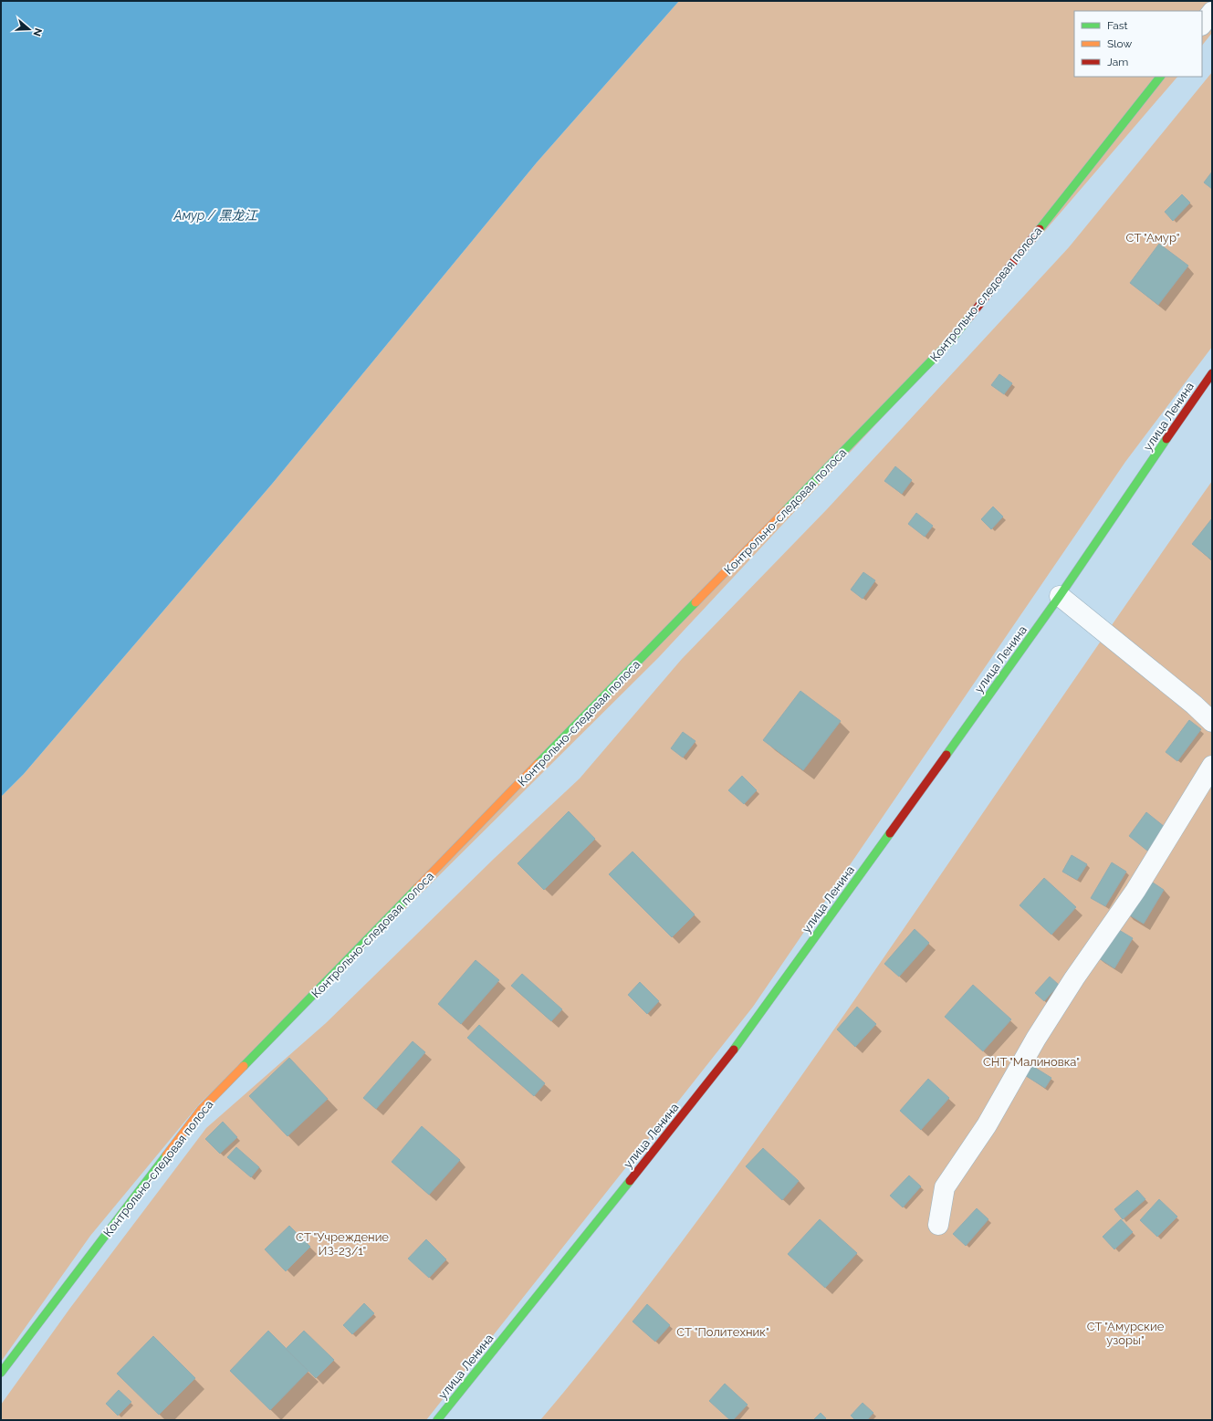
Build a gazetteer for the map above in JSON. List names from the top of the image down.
{
  "streets": {
    "street": ["Контрольно-следовая полоса", "улица Ленина"]
  },
  "water": ["Амур / 黑龙江"],
  "parks": [
    "СТ \"Амур\"",
    "СНТ \"Малиновка\"",
    "СТ \"Учреждение ИЗ-23/1\"",
    "СТ \"Амурские узоры\"",
    "СТ \"Политехник\""
  ],
  "legend": ["Fast", "Slow", "Jam"],
  "north": "right"
}
